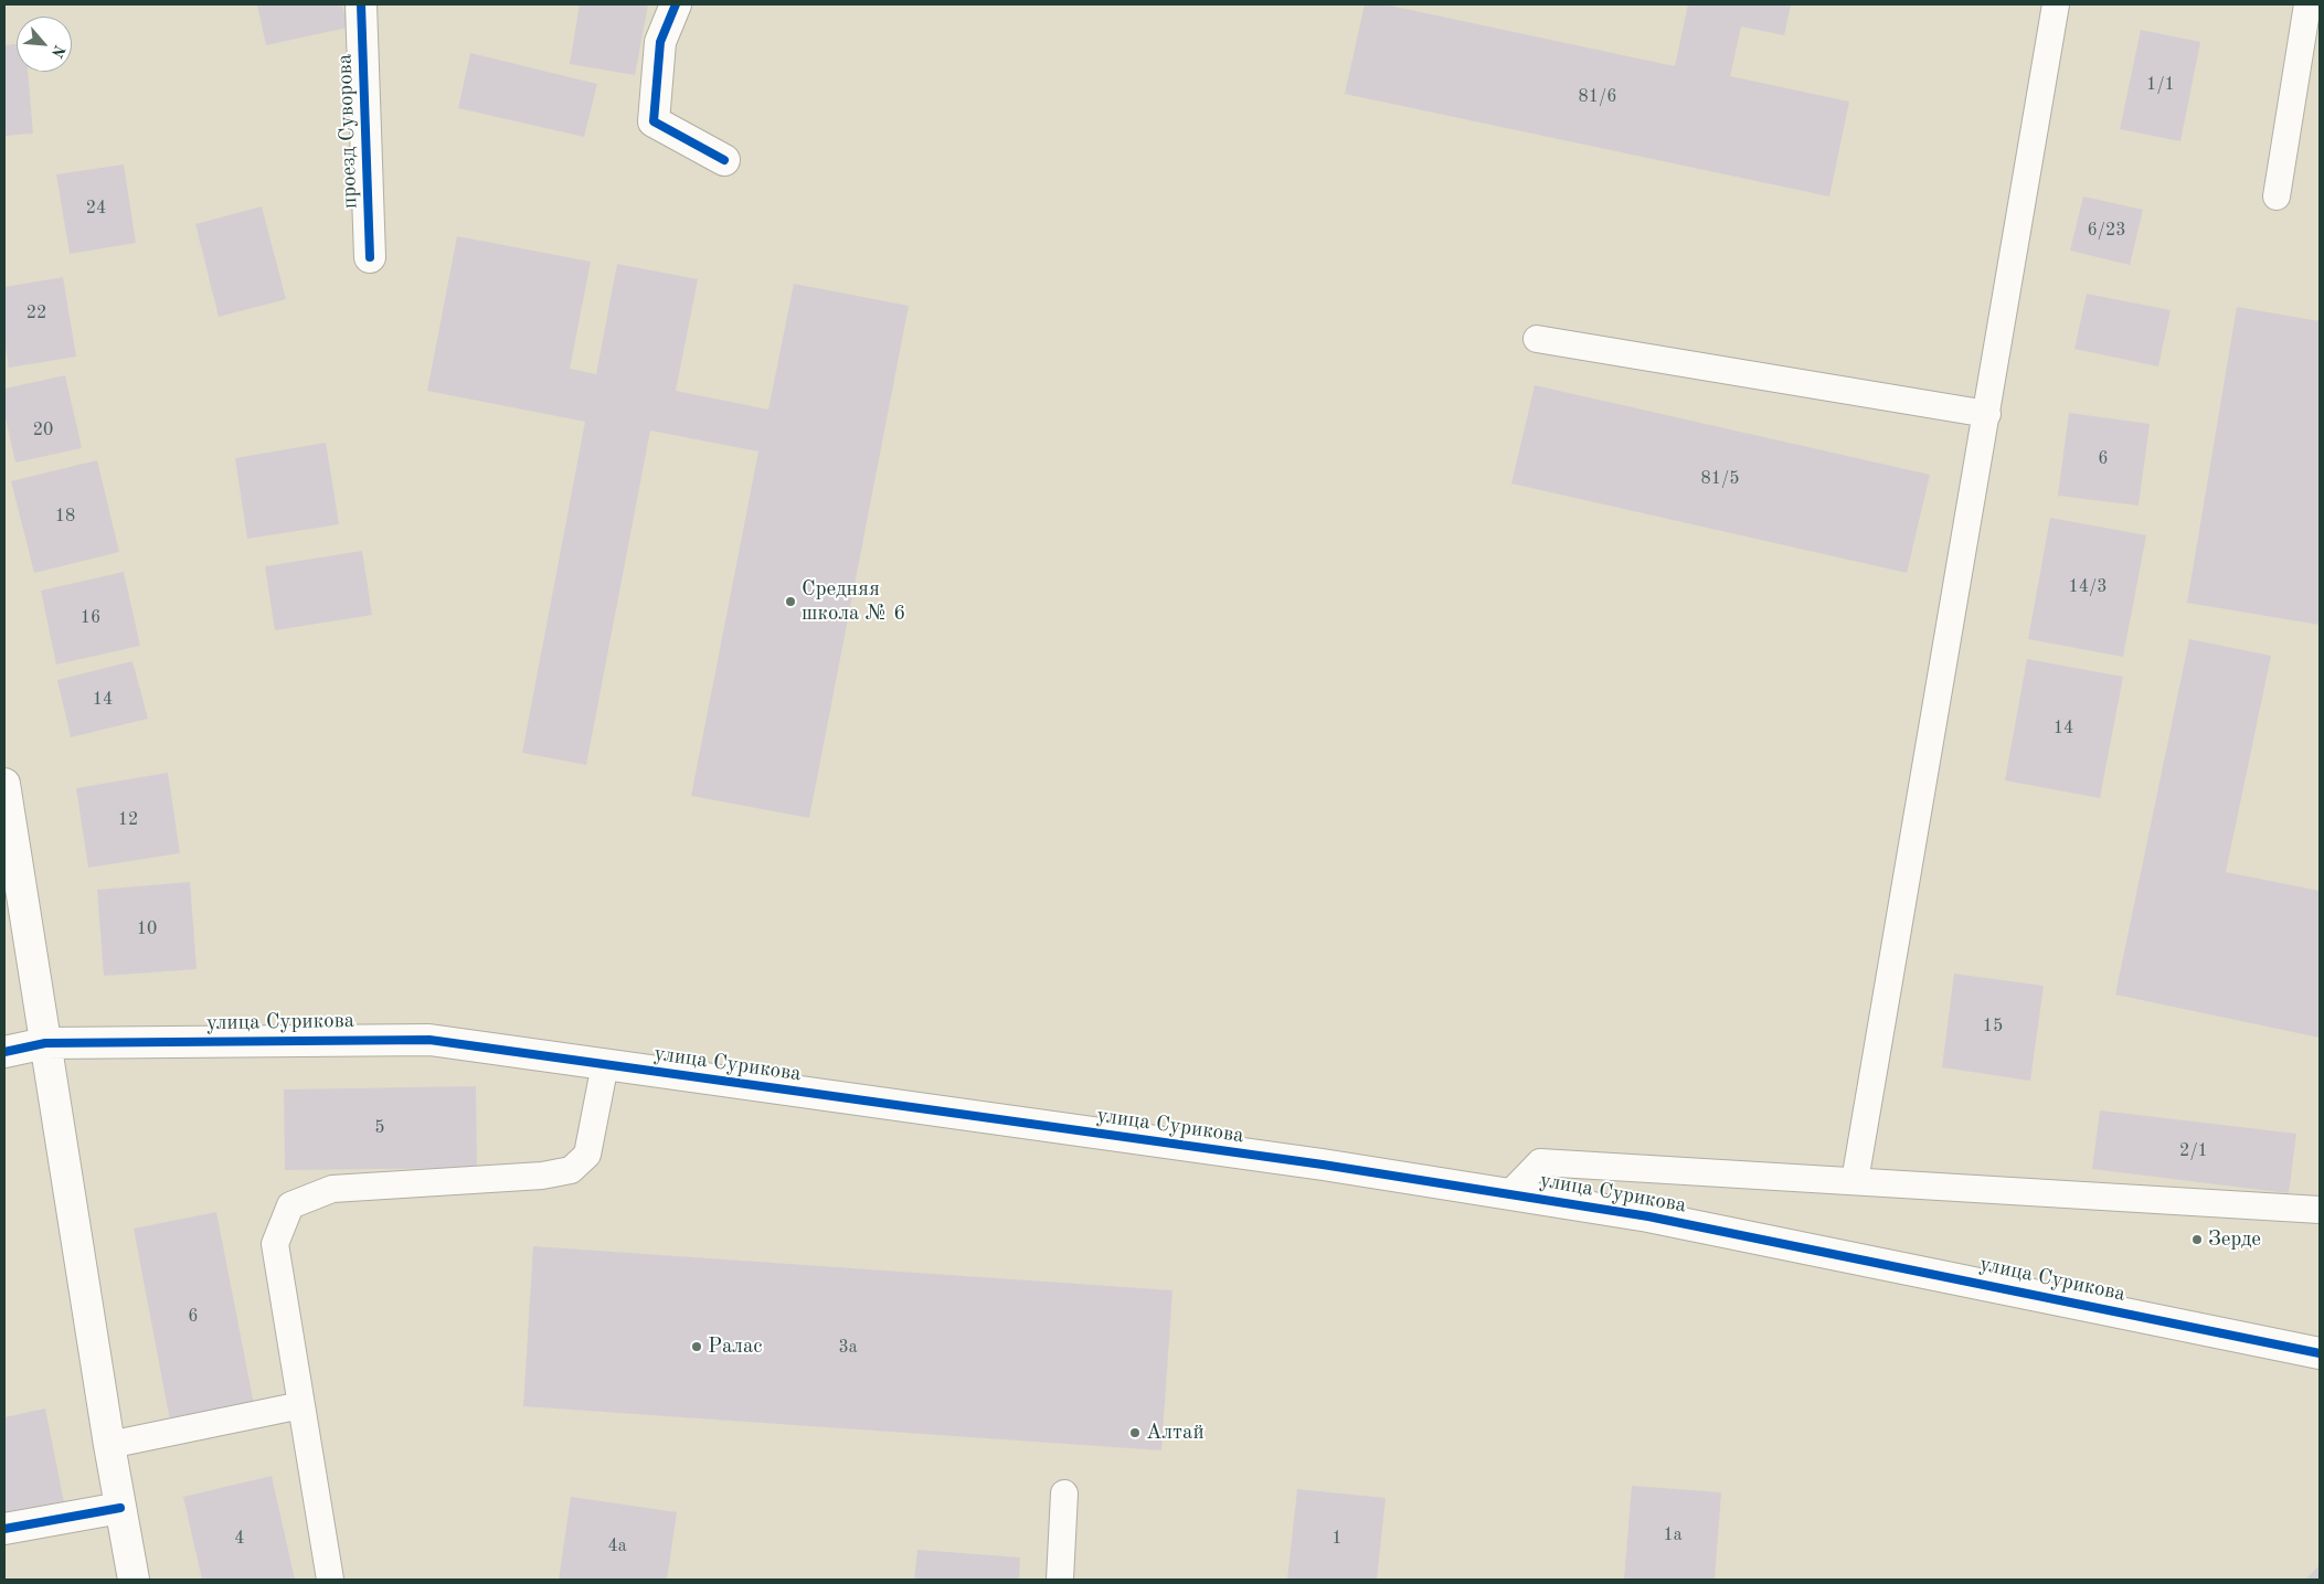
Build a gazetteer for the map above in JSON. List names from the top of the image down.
{
  "streets": {
    "street": ["проезд Суворова", "улица Сурикова"]
  },
  "places": [
    "Средняя школа № 6",
    "Зерде",
    "Ралас",
    "Алтай"
  ],
  "house_numbers": [
    "1/1",
    "81/6",
    "24",
    "6/23",
    "22",
    "20",
    "6",
    "81/5",
    "18",
    "14/3",
    "16",
    "14",
    "14",
    "12",
    "10",
    "15",
    "5",
    "2/1",
    "6",
    "3а",
    "1а",
    "4",
    "1",
    "4а"
  ],
  "north": "bottom right"
}
